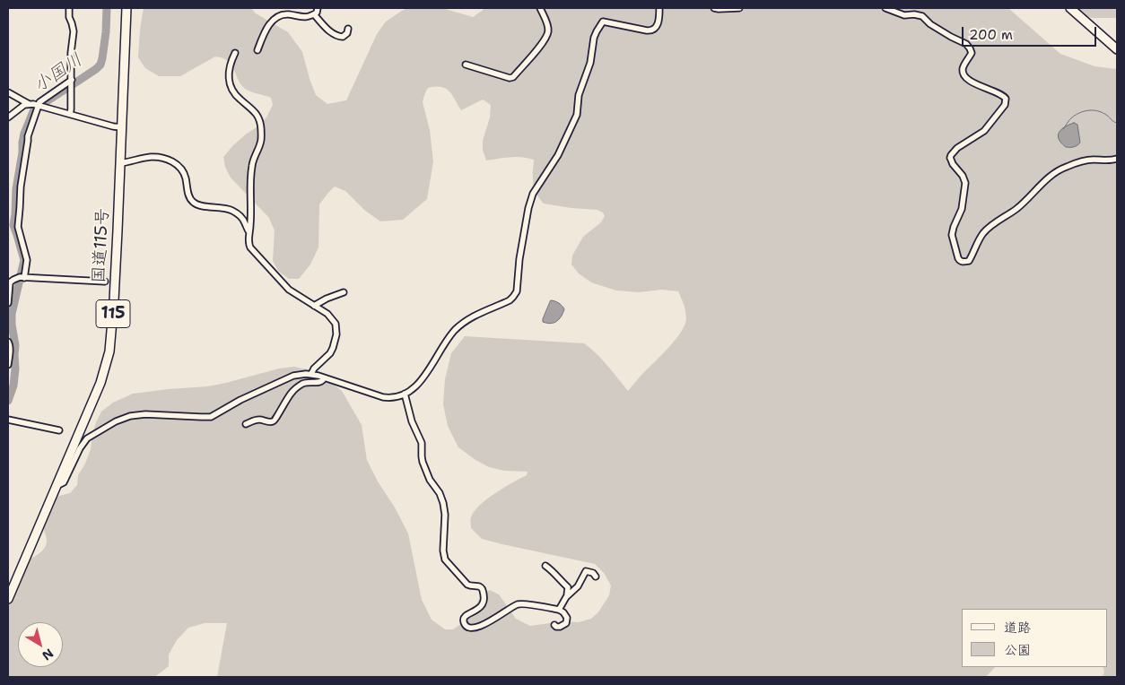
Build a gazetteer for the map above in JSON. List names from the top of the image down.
{
  "streets": {
    "highway": ["国道115号", "115"]
  },
  "water": ["小国川"],
  "legend": ["道路", "公園"],
  "scale_bar": "200 m",
  "north": "bottom right"
}
